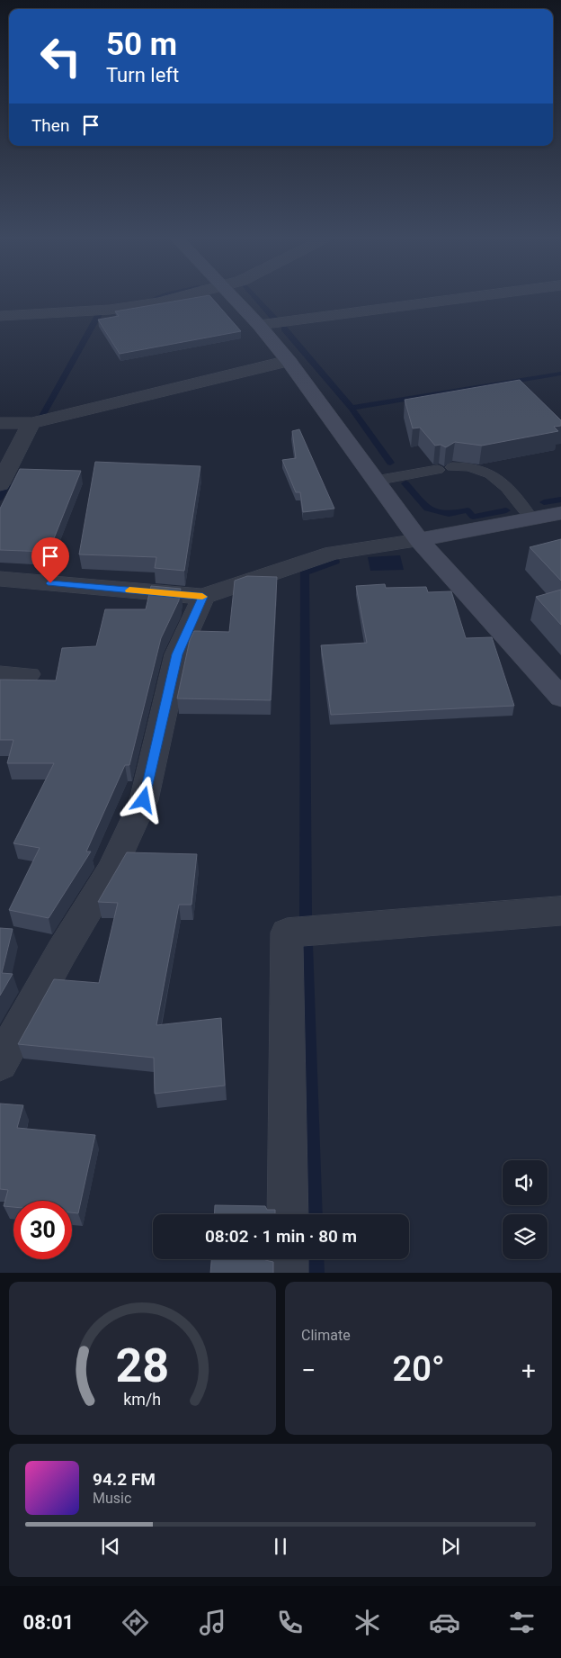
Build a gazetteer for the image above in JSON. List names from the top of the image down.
{
  "page": {
    "turn": ["50 m", "Turn left"],
    "then": "Then",
    "limit": "30",
    "trip": "08:02 · 1 min · 80 m",
    "tile": "Climate",
    "heat": ["−", "20°", "+"],
    "song": ["94.2 FM", "Music"],
    "tabs": "08:01",
    "gauge": ["28", "km/h"]
  }
}
